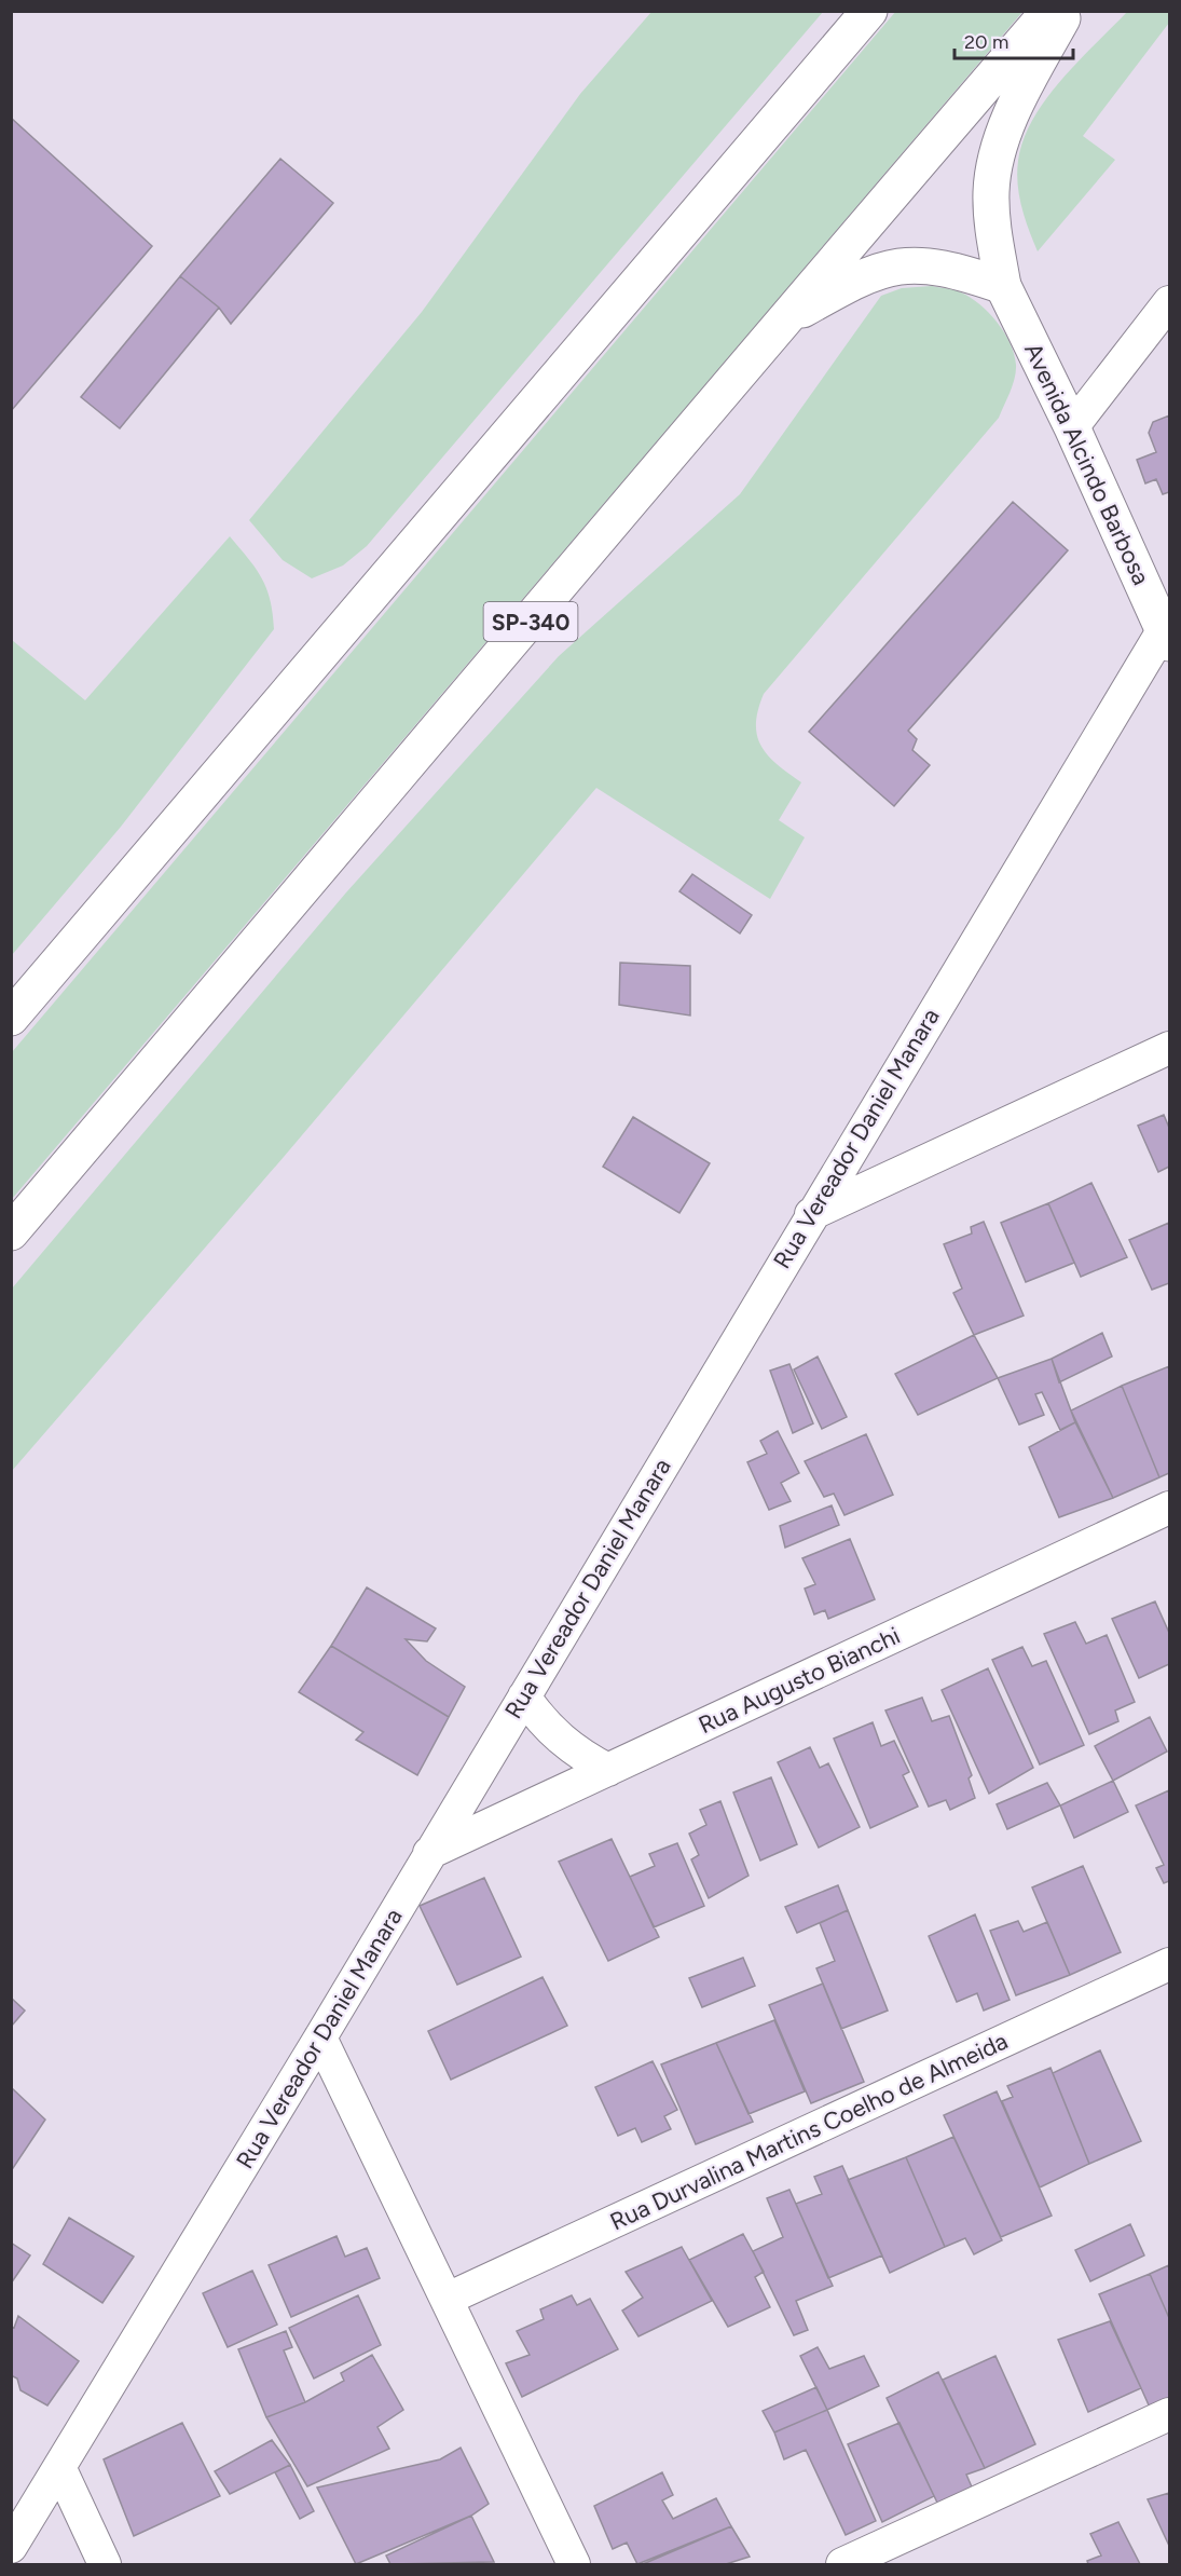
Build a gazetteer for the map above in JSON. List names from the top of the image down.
{
  "streets": {
    "main road": ["Avenida Alcindo Barbosa", "SP-340"],
    "street": ["Rua Vereador Daniel Manara", "Rua Augusto Bianchi", "Rua Durvalina Martins Coelho de Almeida"]
  },
  "crossings": [
    ["Avenida Alcindo Barbosa", "Rua Vereador Daniel Manara"],
    ["Rua Vereador Daniel Manara", "Rua Augusto Bianchi"]
  ],
  "scale_bar": "20 m"
}
